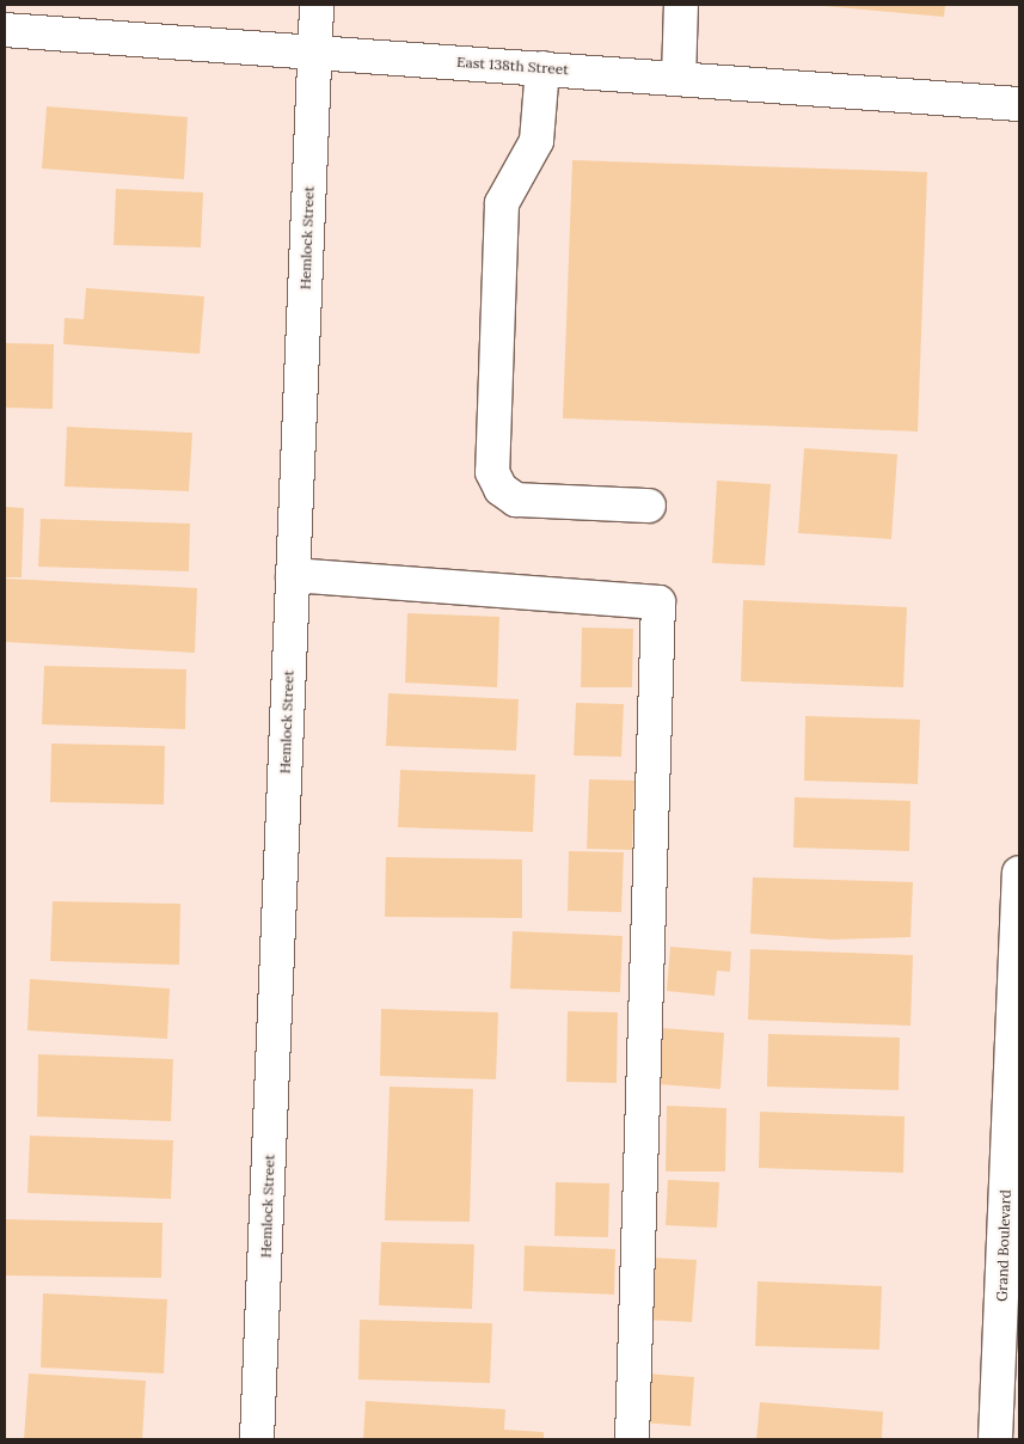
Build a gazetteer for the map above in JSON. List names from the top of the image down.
{
  "streets": {
    "street": ["East 138th Street", "Hemlock Street", "Grand Boulevard"]
  },
  "crossings": [
    ["East 138th Street", "Hemlock Street"]
  ]
}
